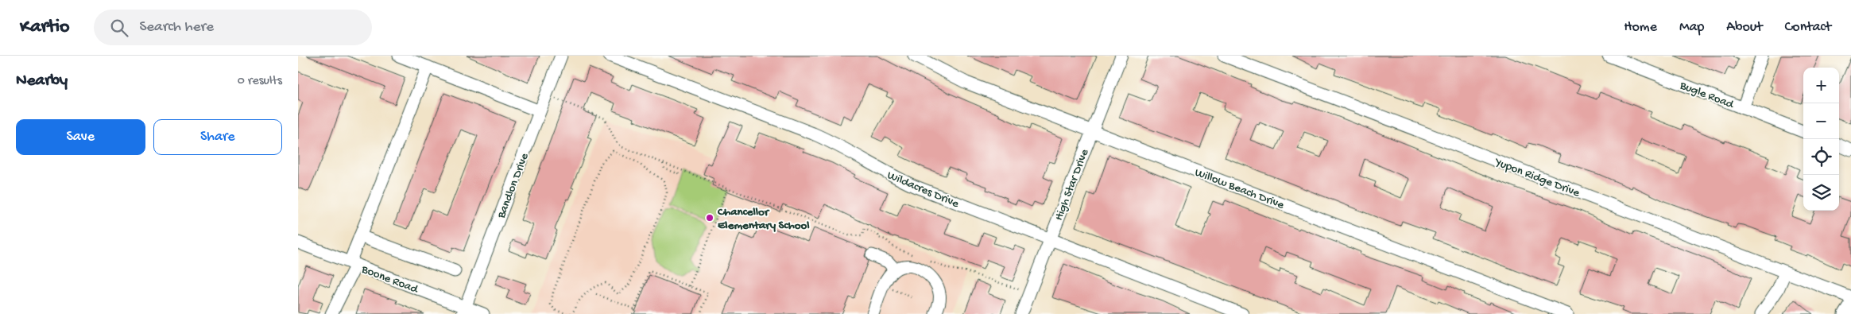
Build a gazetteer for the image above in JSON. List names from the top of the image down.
{
  "streets": {
    "street": [
      "Bugle Road",
      "Yupon Ridge Drive",
      "High Star Drive",
      "Bandlon Drive",
      "Willow Beach Drive",
      "Wildacres Drive",
      "Boone Road"
    ]
  },
  "crossings": [
    ["High Star Drive", "Willow Beach Drive"],
    ["High Star Drive", "Wildacres Drive"],
    ["Bandlon Drive", "Boone Road"]
  ],
  "places": ["Chancellor Elementary School"],
  "page": {
    "header": "Kartio",
    "search": "Search here",
    "nav": [
      "Home",
      "Map",
      "About",
      "Contact"
    ],
    "heading": ["Nearby", "0 results"],
    "map_buttons": ["+", "−"],
    "buttons": ["Save", "Share"]
  }
}
